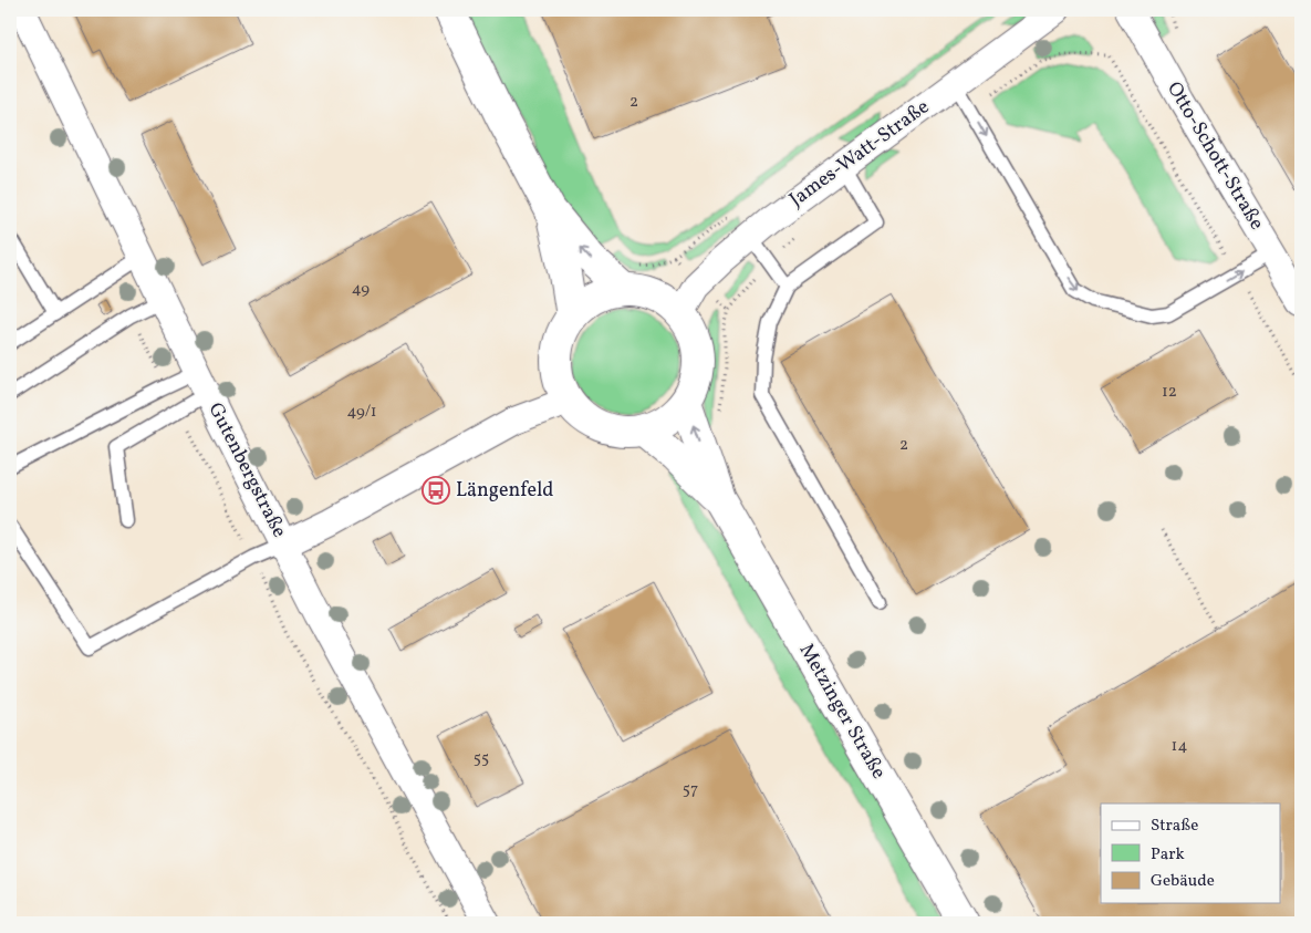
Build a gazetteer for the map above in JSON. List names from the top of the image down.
{
  "streets": {
    "street": [
      "James-Watt-Straße",
      "Otto-Schott-Straße",
      "Gutenbergstraße",
      "Metzinger Straße"
    ]
  },
  "crossings": [
    ["James-Watt-Straße", "Metzinger Straße"]
  ],
  "places": {
    "bus stop": ["Längenfeld"]
  },
  "house_numbers": [
    "2",
    "49",
    "12",
    "49/1",
    "2",
    "14",
    "55",
    "57"
  ],
  "legend": ["Straße", "Park", "Gebäude"]
}
